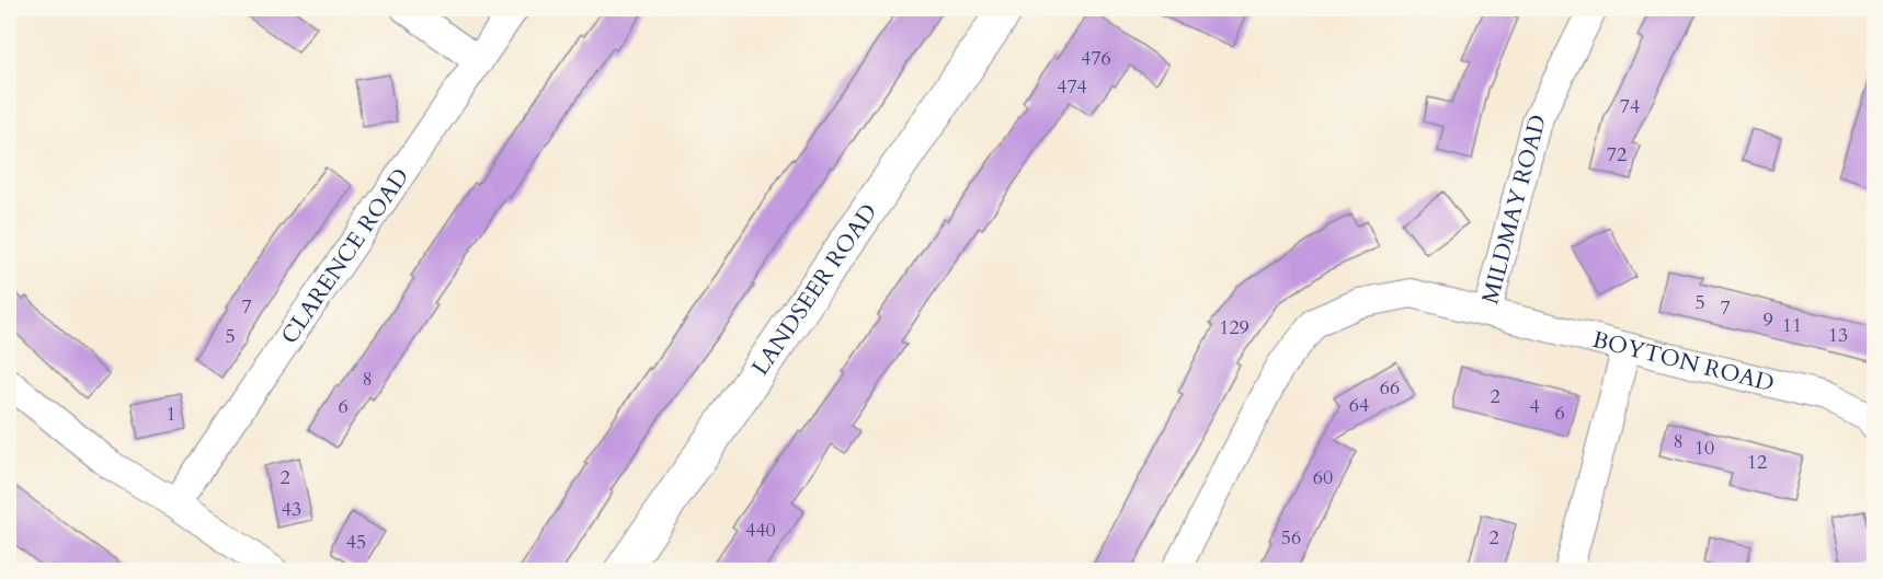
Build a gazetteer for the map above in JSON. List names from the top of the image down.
{
  "streets": {
    "street": [
      "MILDMAY ROAD",
      "CLARENCE ROAD",
      "LANDSEER ROAD",
      "BOYTON ROAD"
    ]
  },
  "crossings": [
    ["MILDMAY ROAD", "BOYTON ROAD"]
  ],
  "house_numbers": [
    "476",
    "474",
    "74",
    "72",
    "5",
    "7",
    "7",
    "9",
    "11",
    "129",
    "13",
    "5",
    "8",
    "66",
    "2",
    "64",
    "6",
    "4",
    "6",
    "1",
    "8",
    "10",
    "12",
    "2",
    "60",
    "43",
    "440",
    "56",
    "2",
    "45"
  ]
}
